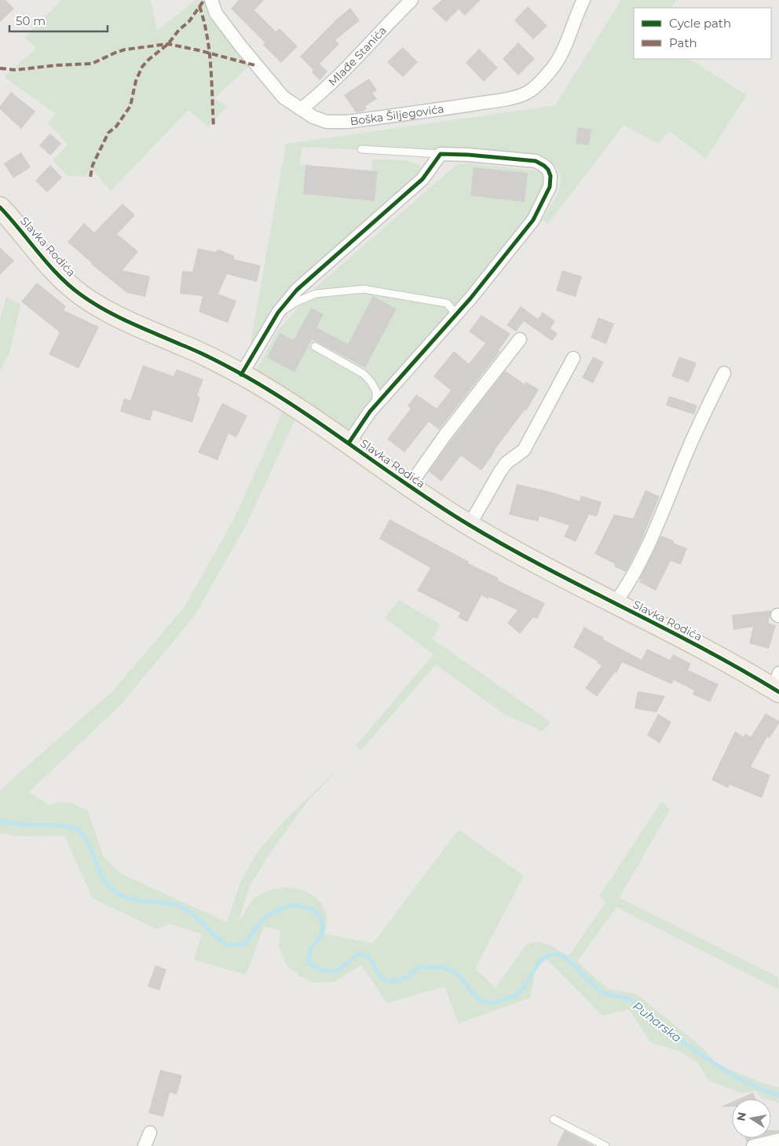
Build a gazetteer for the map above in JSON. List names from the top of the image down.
{
  "streets": {
    "main road": ["Slavka Rodića"],
    "street": ["Mlađe Stanića", "Boška Šiljegovića"]
  },
  "crossings": [
    ["Mlađe Stanića", "Boška Šiljegovića"]
  ],
  "water": ["Puharska"],
  "legend": ["Cycle path", "Path"],
  "scale_bar": "50 m",
  "north": "left"
}
